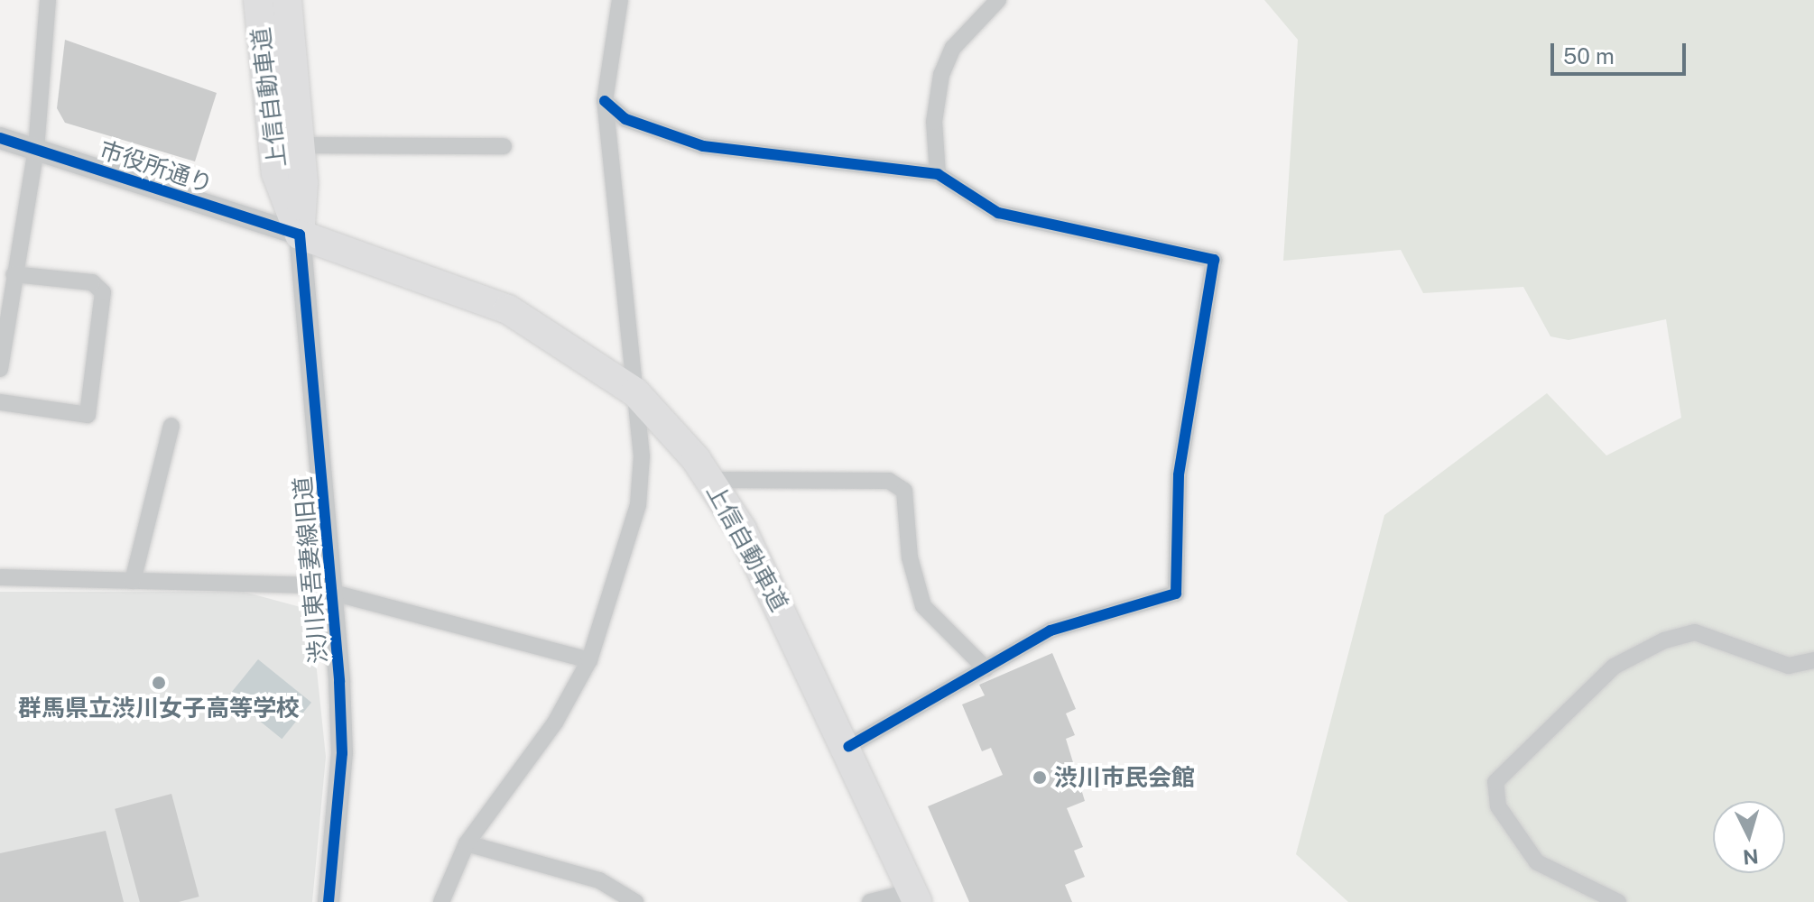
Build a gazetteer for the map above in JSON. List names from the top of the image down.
{
  "streets": {
    "highway": ["上信自動車道"],
    "street": ["市役所通り", "渋川東吾妻線旧道"]
  },
  "crossings": [
    ["上信自動車道", "市役所通り"],
    ["上信自動車道", "渋川東吾妻線旧道"],
    ["市役所通り", "渋川東吾妻線旧道"]
  ],
  "places": ["群馬県立渋川女子高等学校", "渋川市民会館"],
  "scale_bar": "50 m",
  "north": "bottom"
}
